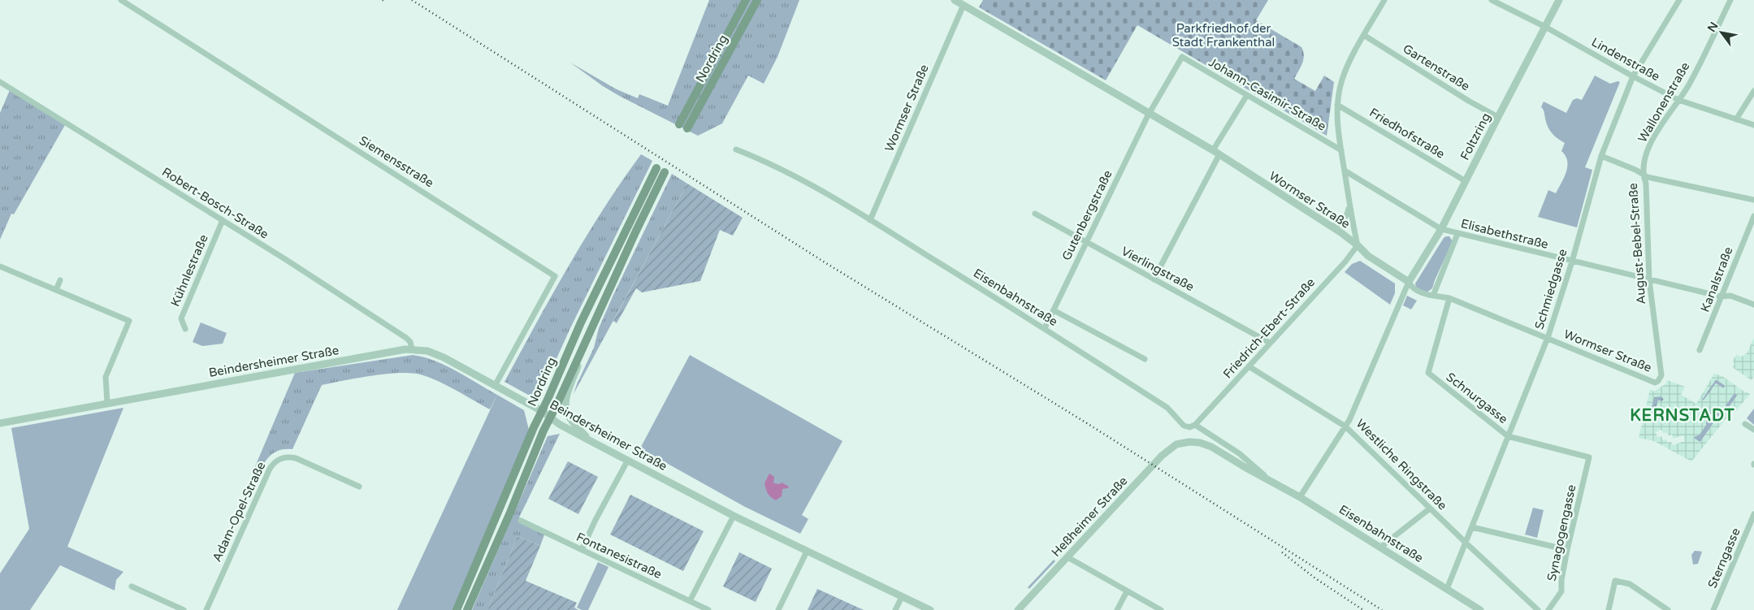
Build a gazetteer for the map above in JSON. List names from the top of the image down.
{
  "streets": {
    "main road": ["Nordring"],
    "street": [
      "Lindenstraße",
      "Gartenstraße",
      "Johann-Casimir-Straße",
      "Wallonenstraße",
      "Wormser Straße",
      "Friedhofstraße",
      "Foltzring",
      "Siemensstraße",
      "Robert-Bosch-Straße",
      "Gutenbergstraße",
      "Elisabethstraße",
      "August-Bebel-Straße",
      "Vierlingstraße",
      "Kühnlestraße",
      "Kanalstraße",
      "Schmiedgasse",
      "Eisenbahnstraße",
      "Friedrich-Ebert-Straße",
      "Beindersheimer Straße",
      "Schnurgasse",
      "Westliche Ringstraße",
      "Adam-Opel-Straße",
      "Heßheimer Straße",
      "Synagogengasse",
      "Fontanesistraße",
      "Sterngasse"
    ]
  },
  "crossings": [
    ["Nordring", "Beindersheimer Straße"],
    ["Lindenstraße", "Wallonenstraße"],
    ["Lindenstraße", "Foltzring"],
    ["Lindenstraße", "Schmiedgasse"],
    ["Gartenstraße", "Foltzring"],
    ["Johann-Casimir-Straße", "Gutenbergstraße"],
    ["Wallonenstraße", "August-Bebel-Straße"],
    ["Wormser Straße", "Foltzring"],
    ["Wormser Straße", "Gutenbergstraße"],
    ["Wormser Straße", "August-Bebel-Straße"],
    ["Wormser Straße", "Schmiedgasse"],
    ["Wormser Straße", "Eisenbahnstraße"],
    ["Wormser Straße", "Friedrich-Ebert-Straße"],
    ["Wormser Straße", "Schnurgasse"],
    ["Wormser Straße", "Westliche Ringstraße"],
    ["Friedhofstraße", "Foltzring"],
    ["Foltzring", "Elisabethstraße"],
    ["Foltzring", "Westliche Ringstraße"],
    ["Siemensstraße", "Beindersheimer Straße"],
    ["Robert-Bosch-Straße", "Kühnlestraße"],
    ["Robert-Bosch-Straße", "Beindersheimer Straße"],
    ["Gutenbergstraße", "Vierlingstraße"],
    ["Gutenbergstraße", "Eisenbahnstraße"],
    ["Elisabethstraße", "August-Bebel-Straße"],
    ["Elisabethstraße", "Kanalstraße"],
    ["Elisabethstraße", "Schmiedgasse"],
    ["Vierlingstraße", "Friedrich-Ebert-Straße"],
    ["Schmiedgasse", "Eisenbahnstraße"],
    ["Schmiedgasse", "Schnurgasse"],
    ["Schmiedgasse", "Westliche Ringstraße"],
    ["Eisenbahnstraße", "Friedrich-Ebert-Straße"],
    ["Eisenbahnstraße", "Heßheimer Straße"],
    ["Schnurgasse", "Synagogengasse"]
  ],
  "districts": ["KERNSTADT"],
  "parks": ["Parkfriedhof der Stadt Frankenthal"],
  "north": "top left"
}
